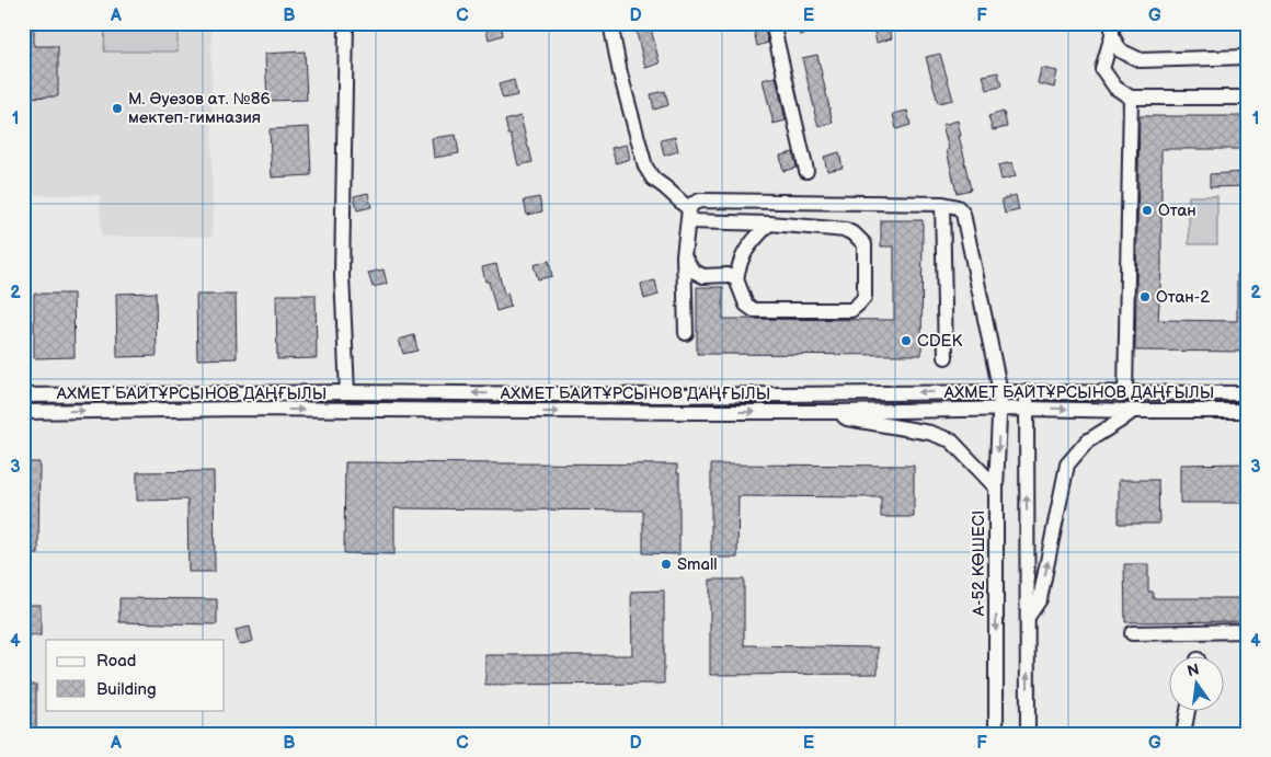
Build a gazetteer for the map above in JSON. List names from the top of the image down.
{
  "streets": {
    "street": ["АХМЕТ БАЙТҰРСЫНОВ ДАҢҒЫЛЫ", "А-52 КӨШЕСІ"]
  },
  "crossings": [
    ["АХМЕТ БАЙТҰРСЫНОВ ДАҢҒЫЛЫ", "А-52 КӨШЕСІ"]
  ],
  "places": [
    "М. Әуезов ат. №86 мектеп-гимназия",
    "Отан",
    "Отан-2",
    "CDEK",
    "Small"
  ],
  "legend": ["Road", "Building"],
  "north": "top",
  "grid": {
    "columns": [
      "A",
      "B",
      "C",
      "D",
      "E",
      "F",
      "G"
    ],
    "rows": [
      "1",
      "2",
      "3",
      "4"
    ]
  }
}
